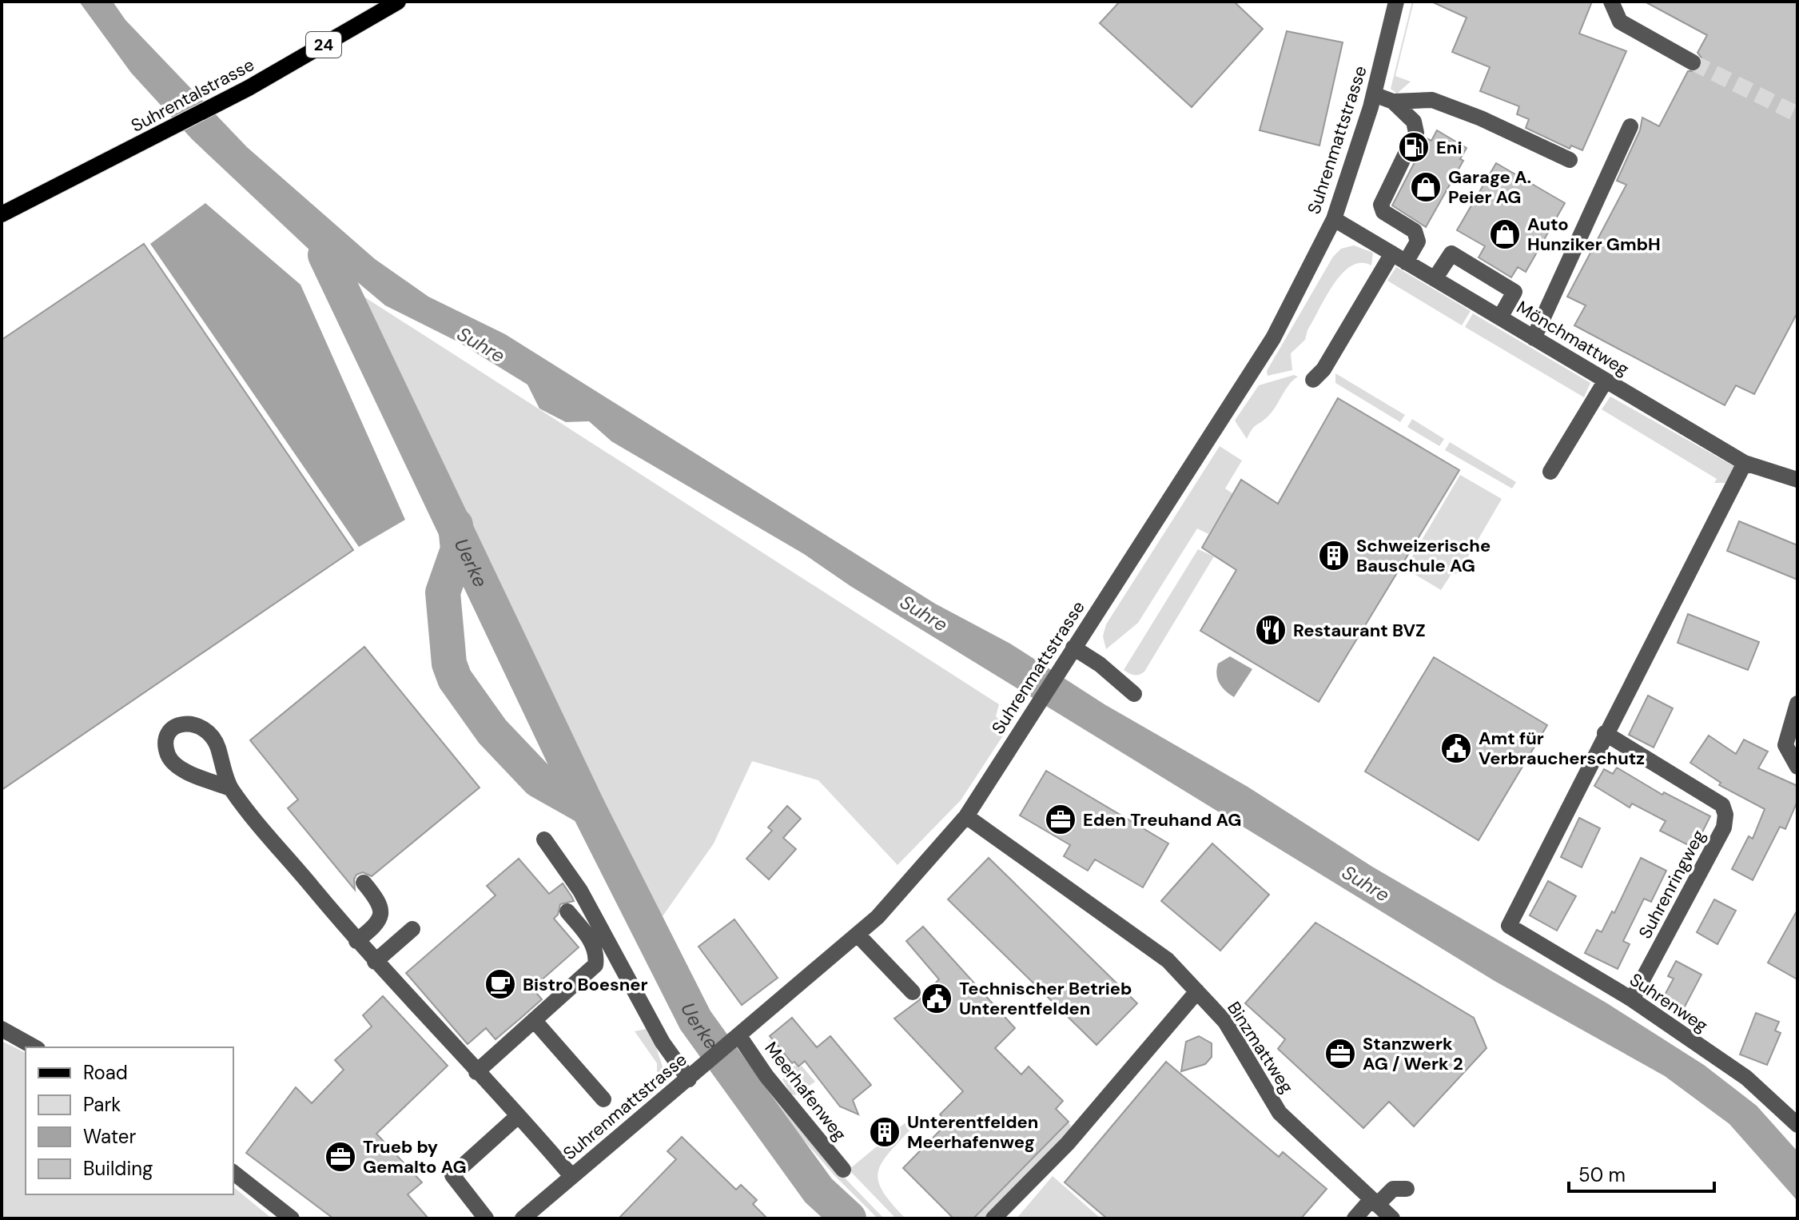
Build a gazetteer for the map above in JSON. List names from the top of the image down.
{
  "streets": {
    "main road": ["24", "Suhrentalstrasse"],
    "street": [
      "Suhrenmattstrasse",
      "Mönchmattweg",
      "Suhrenringweg",
      "Suhrenweg",
      "Binzmattweg",
      "Meerhafenweg"
    ]
  },
  "crossings": [
    ["Suhrenmattstrasse", "Mönchmattweg"],
    ["Suhrenmattstrasse", "Binzmattweg"],
    ["Suhrenmattstrasse", "Meerhafenweg"],
    ["Suhrenringweg", "Suhrenweg"]
  ],
  "water": ["Suhre", "Uerke"],
  "places": {
    "fuel station": ["Eni"],
    "shop": ["Garage A. Peier AG", "Auto Hunziker GmbH"],
    "building": ["Schweizerische Bauschule AG", "Unterentfelden Meerhafenweg"],
    "restaurant": ["Restaurant BVZ"],
    "public building": ["Amt für Verbraucherschutz", "Technischer Betrieb Unterentfelden"],
    "office": ["Eden Treuhand AG", "Stanzwerk AG / Werk 2", "Trueb by Gemalto AG"],
    "cafe": ["Bistro Boesner"]
  },
  "legend": [
    "Road",
    "Park",
    "Water",
    "Building"
  ],
  "scale_bar": "50 m"
}
